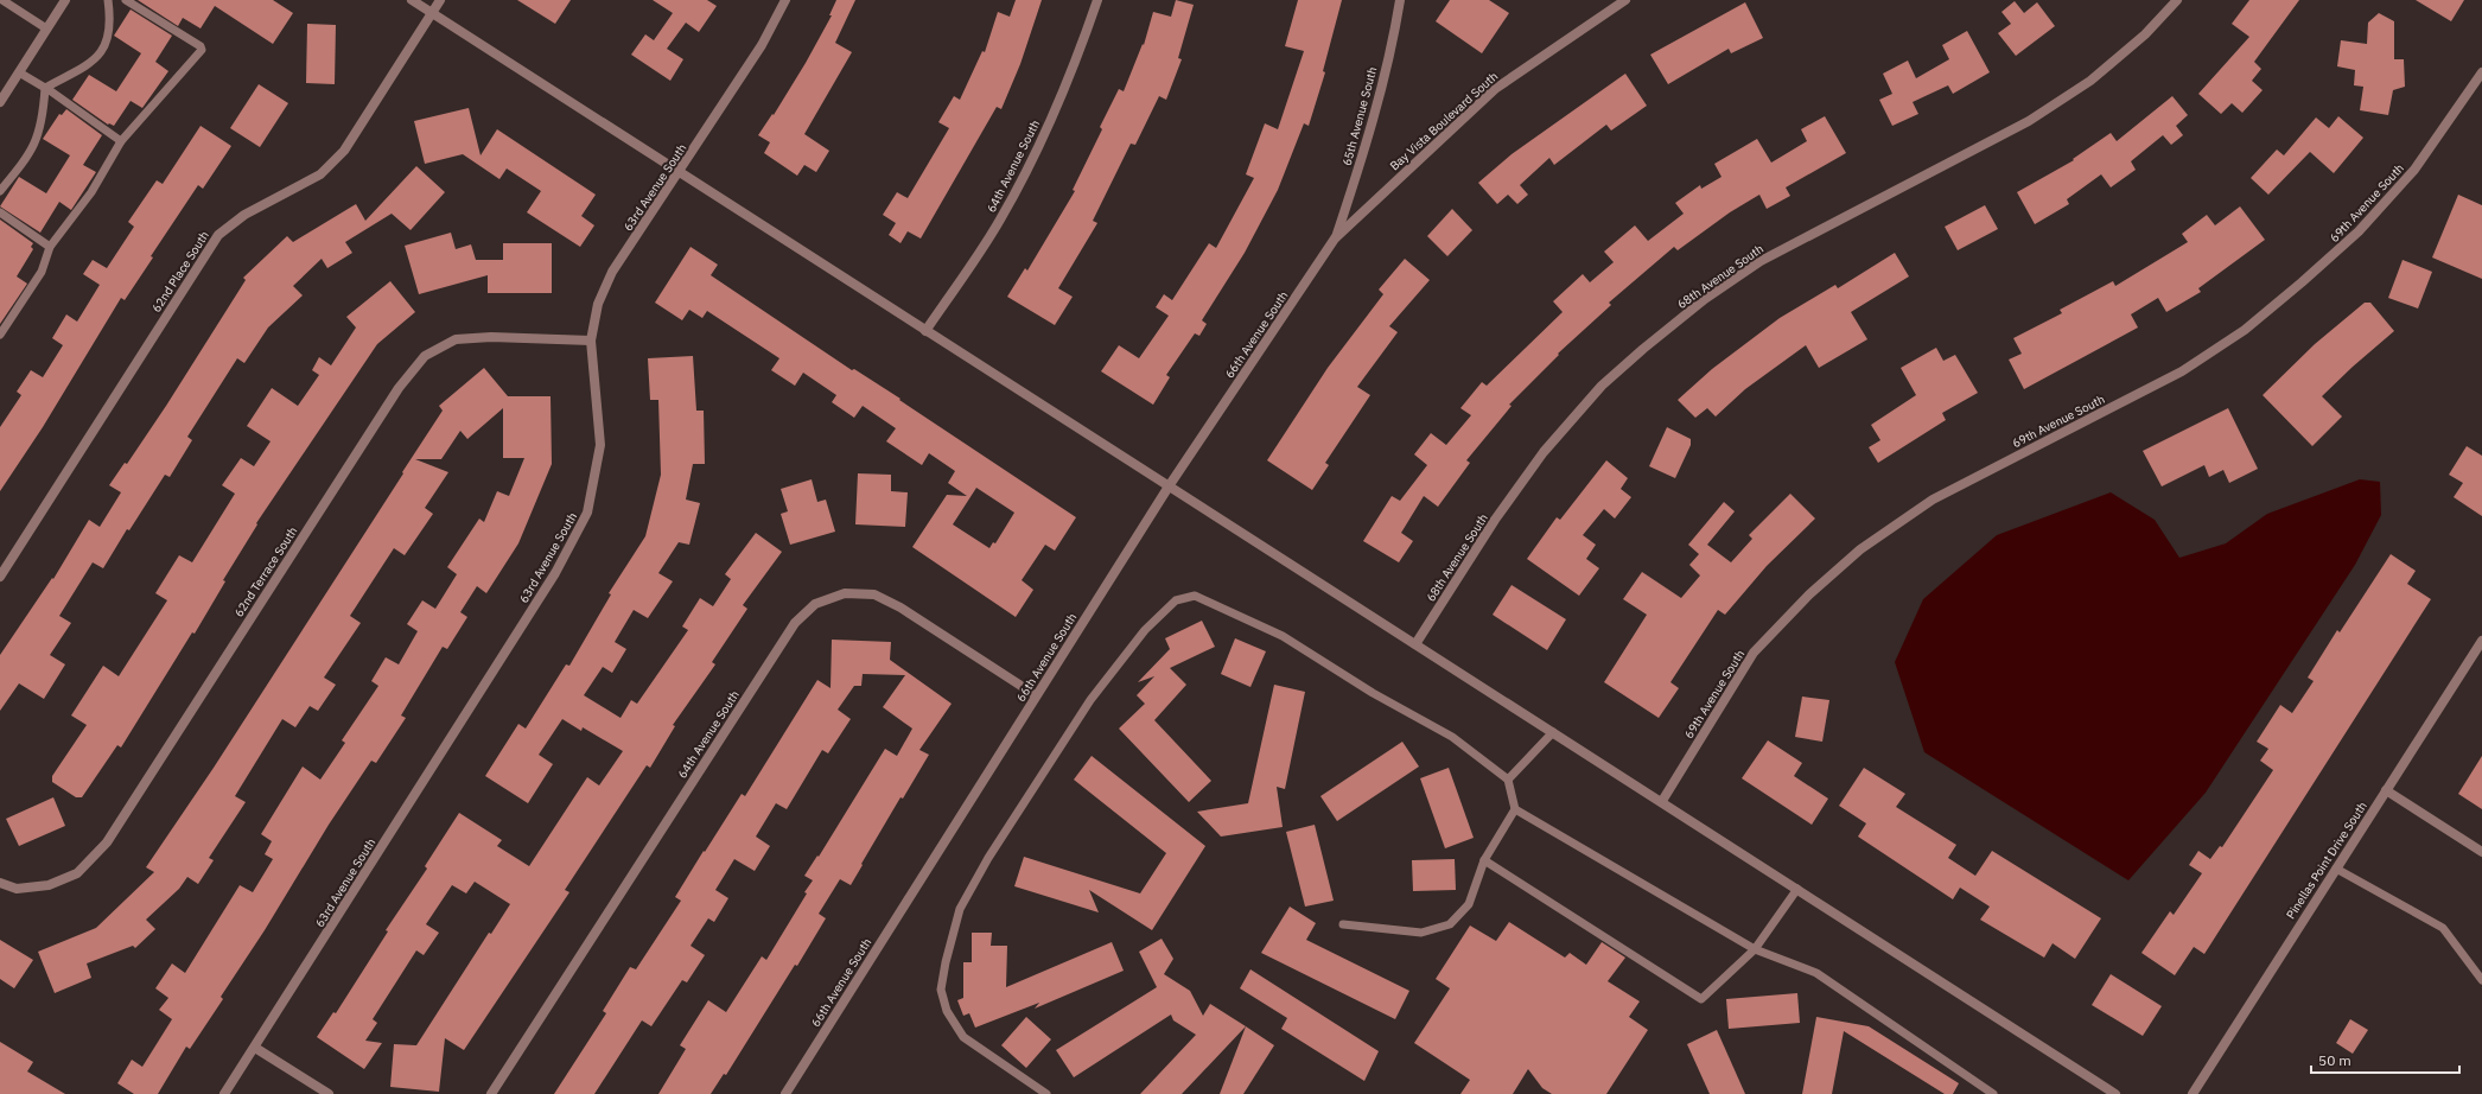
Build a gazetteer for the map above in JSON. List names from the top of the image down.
{
  "streets": {
    "street": [
      "65th Avenue South",
      "Bay Vista Boulevard South",
      "64th Avenue South",
      "63rd Avenue South",
      "69th Avenue South",
      "62nd Place South",
      "68th Avenue South",
      "66th Avenue South",
      "62nd Terrace South",
      "Pinellas Point Drive South"
    ]
  },
  "crossings": [
    ["65th Avenue South", "Bay Vista Boulevard South"],
    ["65th Avenue South", "66th Avenue South"],
    ["Bay Vista Boulevard South", "66th Avenue South"],
    ["64th Avenue South", "66th Avenue South"],
    ["63rd Avenue South", "62nd Terrace South"]
  ],
  "scale_bar": "50 m"
}
